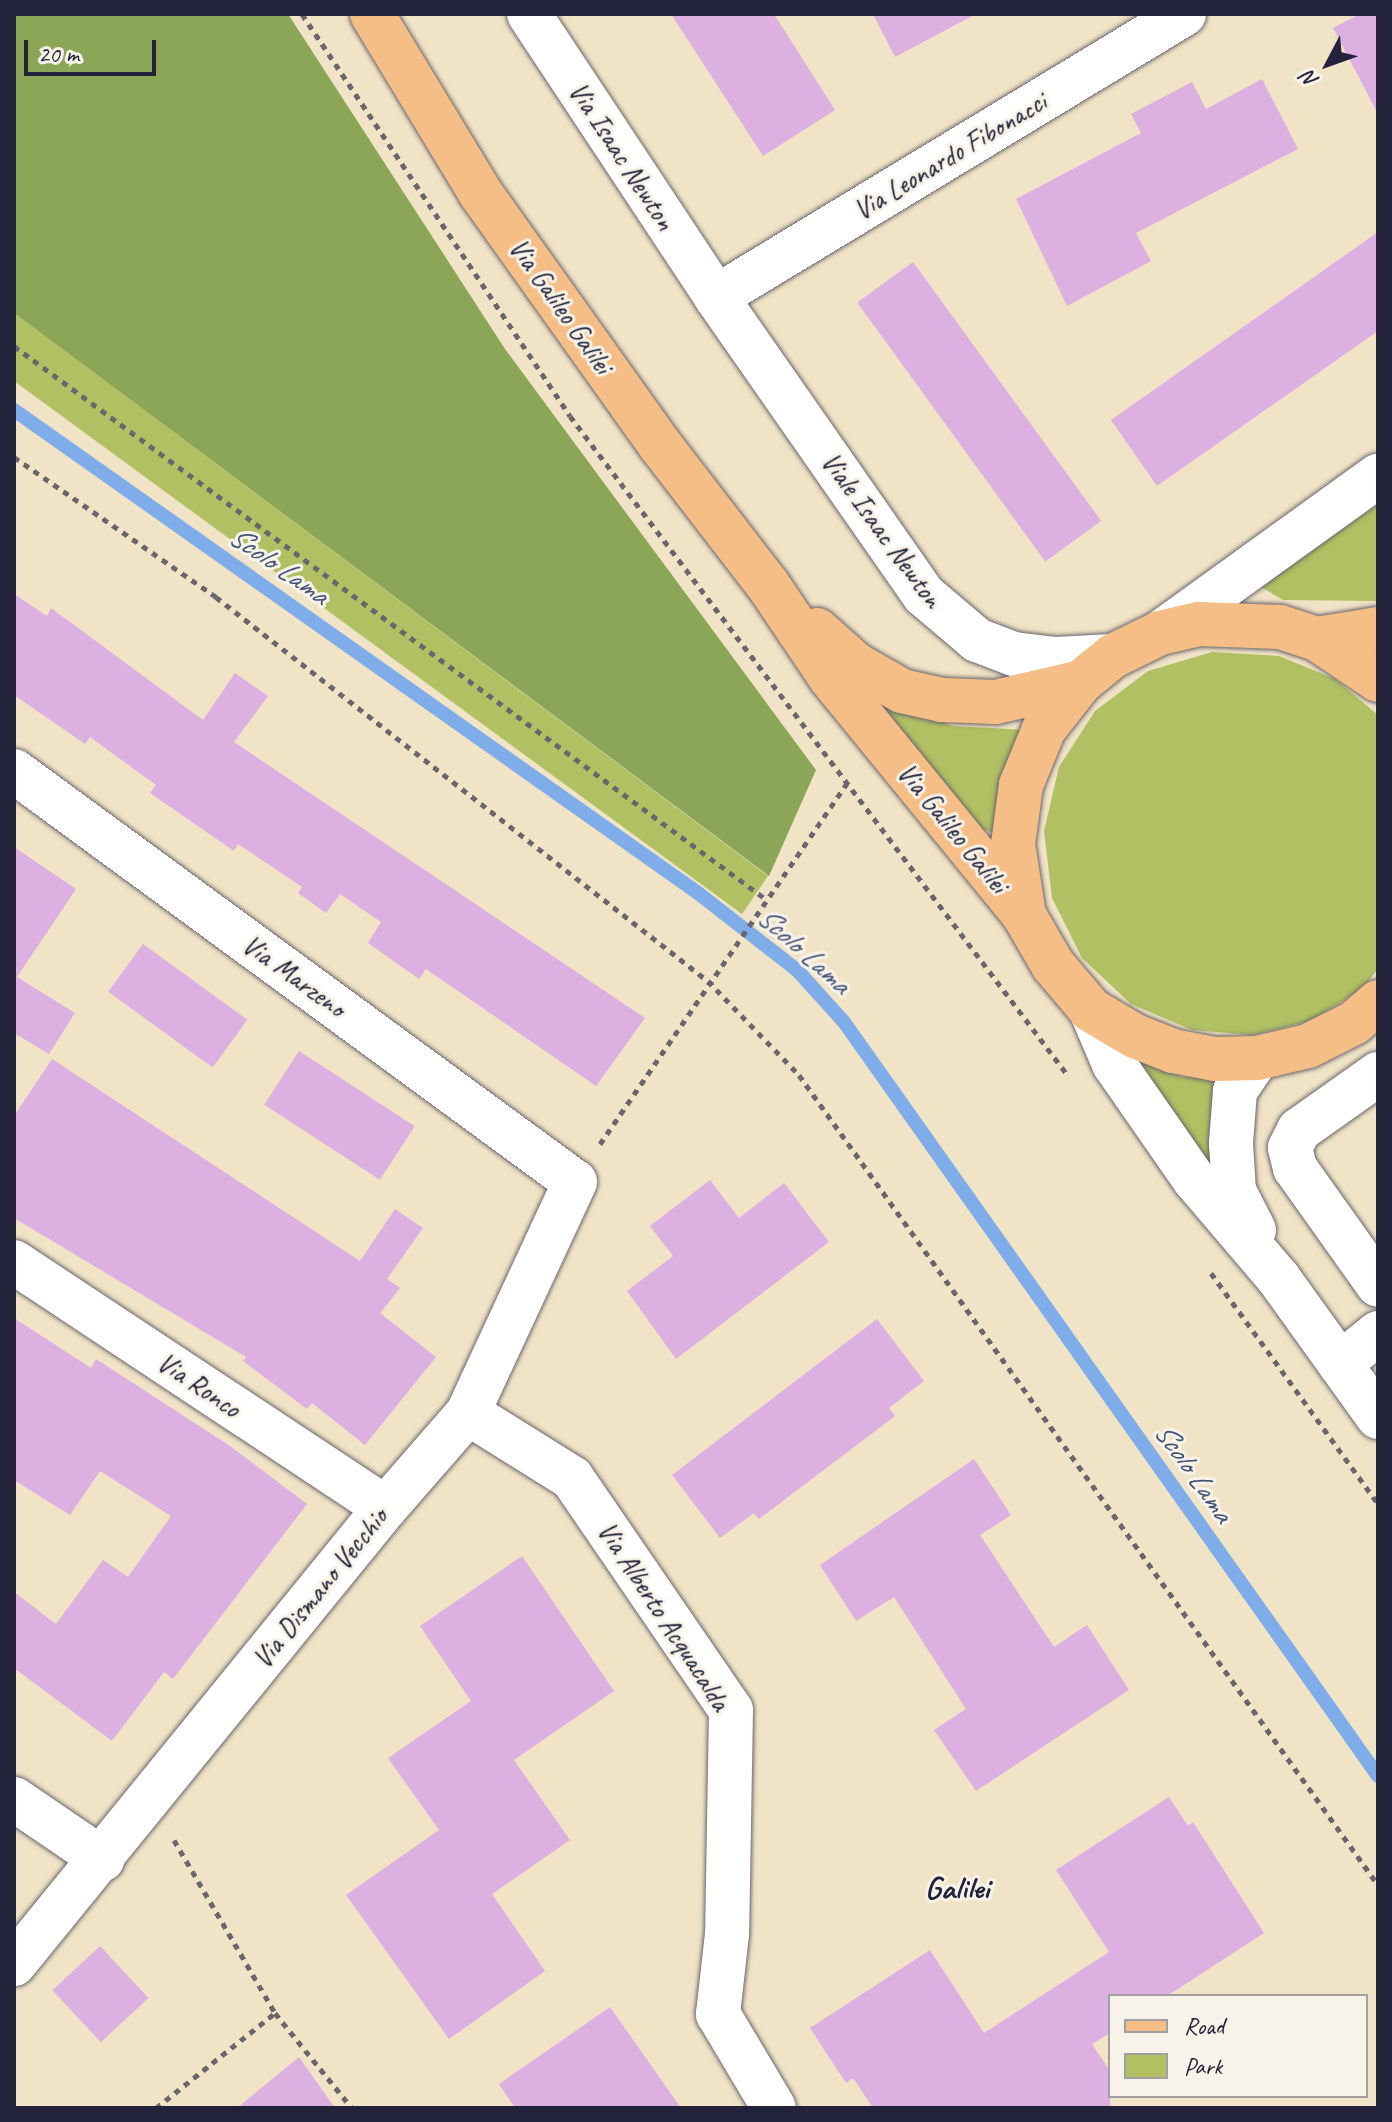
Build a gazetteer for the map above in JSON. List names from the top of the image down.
{
  "streets": {
    "main road": ["Via Galileo Galilei"],
    "street": [
      "Via Isaac Newton",
      "Via Leonardo Fibonacci",
      "Viale Isaac Newton",
      "Via Marzeno",
      "Via Ronco",
      "Via Dismano Vecchio",
      "Via Alberto Acquacalda"
    ]
  },
  "crossings": [
    ["Via Isaac Newton", "Via Leonardo Fibonacci"],
    ["Via Isaac Newton", "Viale Isaac Newton"],
    ["Via Leonardo Fibonacci", "Viale Isaac Newton"],
    ["Via Galileo Galilei", "Viale Isaac Newton"],
    ["Via Marzeno", "Via Dismano Vecchio"],
    ["Via Ronco", "Via Dismano Vecchio"],
    ["Via Dismano Vecchio", "Via Alberto Acquacalda"]
  ],
  "districts": ["Galilei"],
  "water": ["Scolo Lama"],
  "legend": ["Road", "Park"],
  "scale_bar": "20 m",
  "north": "bottom left"
}
